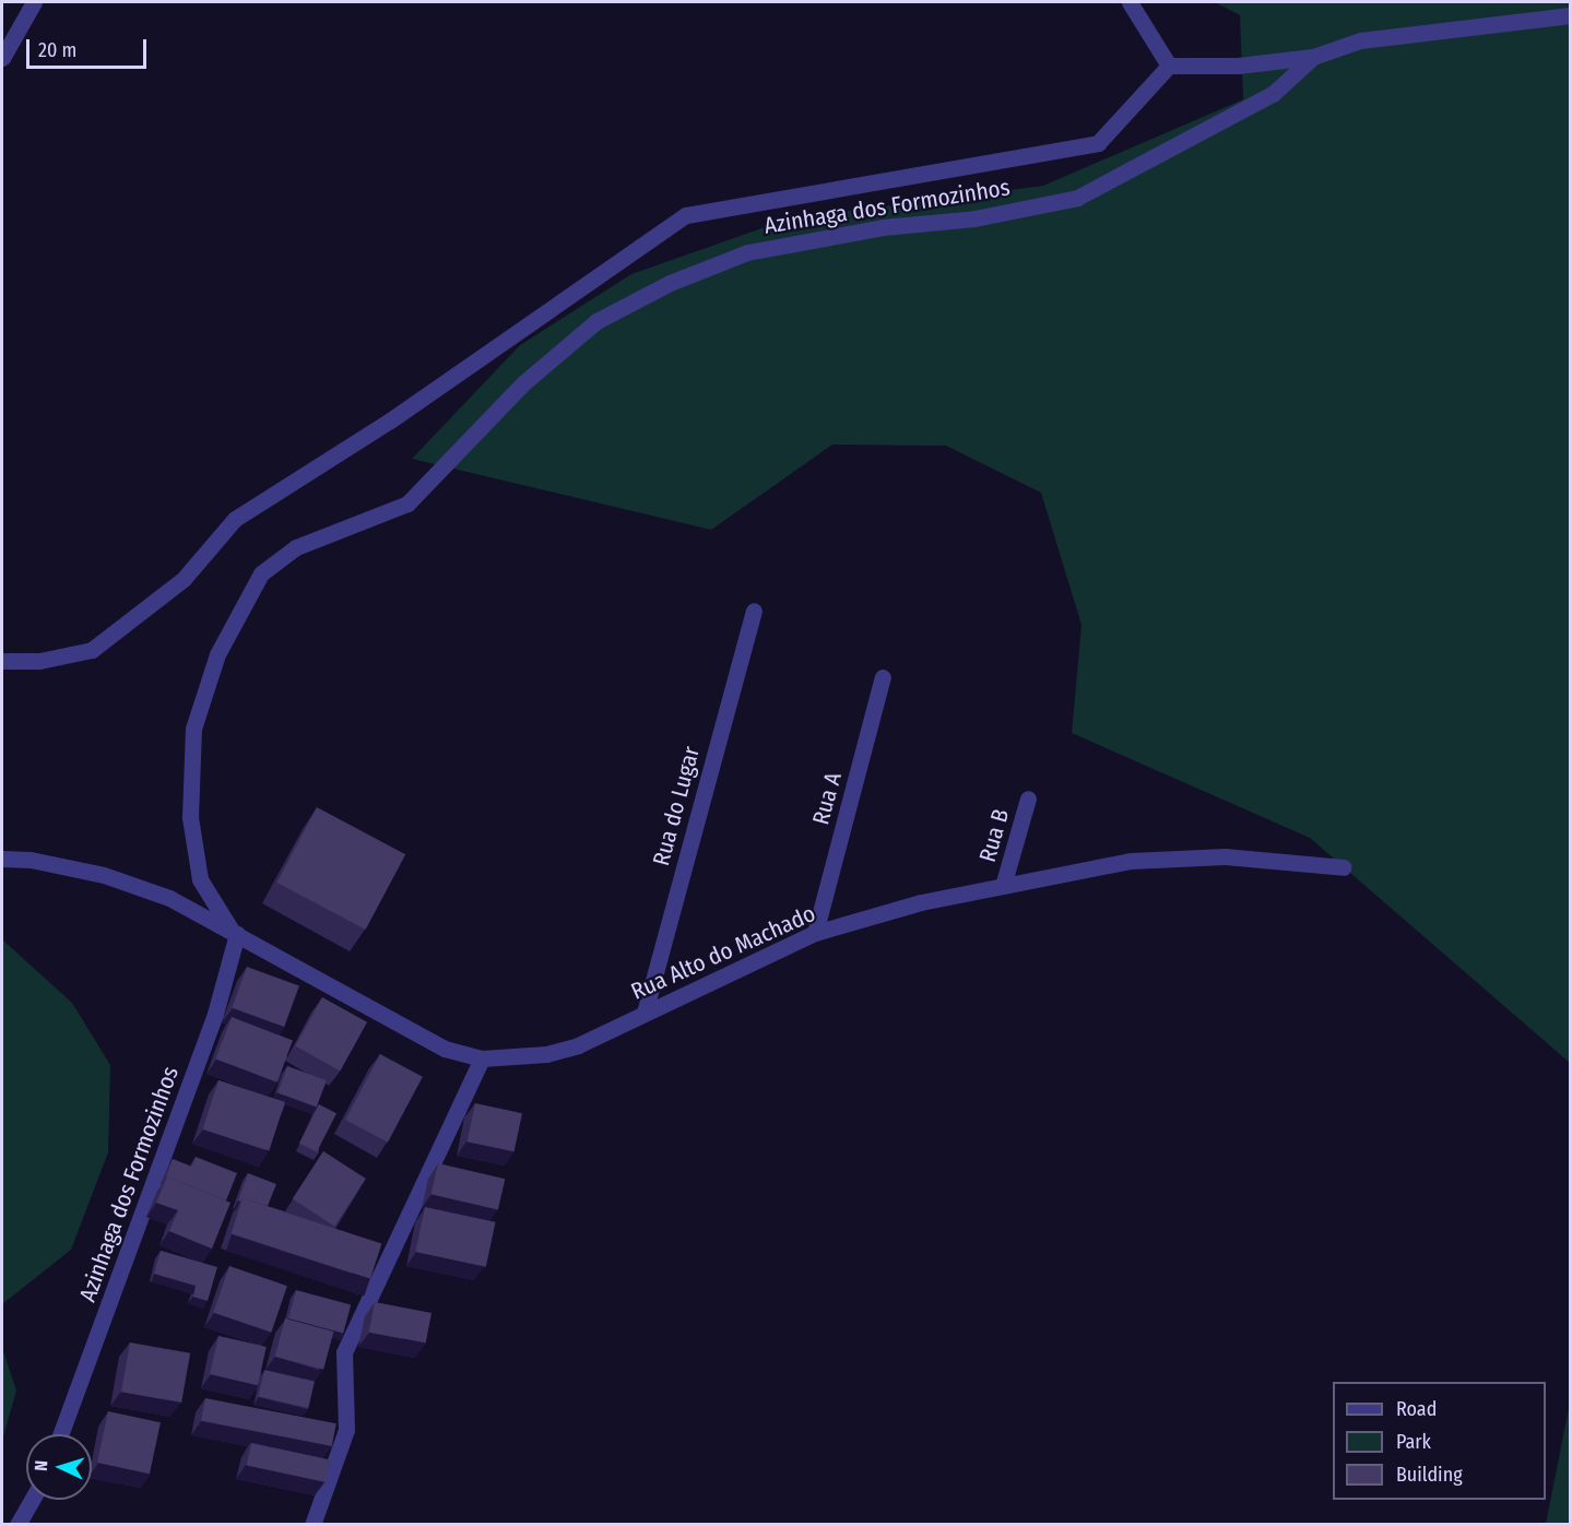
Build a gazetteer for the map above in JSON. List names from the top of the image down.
{
  "streets": {
    "street": [
      "Azinhaga dos Formozinhos",
      "Rua A",
      "Rua do Lugar",
      "Rua B",
      "Rua Alto do Machado"
    ]
  },
  "crossings": [
    ["Azinhaga dos Formozinhos", "Rua Alto do Machado"],
    ["Rua A", "Rua Alto do Machado"],
    ["Rua do Lugar", "Rua Alto do Machado"],
    ["Rua B", "Rua Alto do Machado"]
  ],
  "legend": ["Road", "Park", "Building"],
  "scale_bar": "20 m",
  "north": "left"
}
